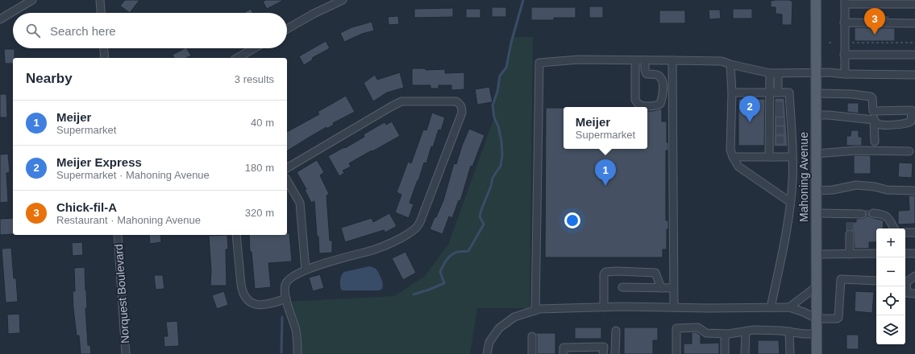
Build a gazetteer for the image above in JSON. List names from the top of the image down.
{
  "streets": {
    "main road": ["Mahoning Avenue"],
    "street": ["Norquest Boulevard"]
  },
  "page": {
    "pins": ["3", "2", "1"],
    "search": "Search here",
    "heading": ["Nearby", "3 results"],
    "list": [
      {
        "mark": "1",
        "name": "Meijer",
        "note": "Supermarket",
        "value": "40 m"
      },
      {
        "mark": "2",
        "name": "Meijer Express",
        "note": "Supermarket · Mahoning Avenue",
        "value": "180 m"
      },
      {
        "mark": "3",
        "name": "Chick-fil-A",
        "note": "Restaurant · Mahoning Avenue",
        "value": "320 m"
      }
    ],
    "popup": ["Meijer", "Supermarket"],
    "map_buttons": ["+", "−"]
  }
}
